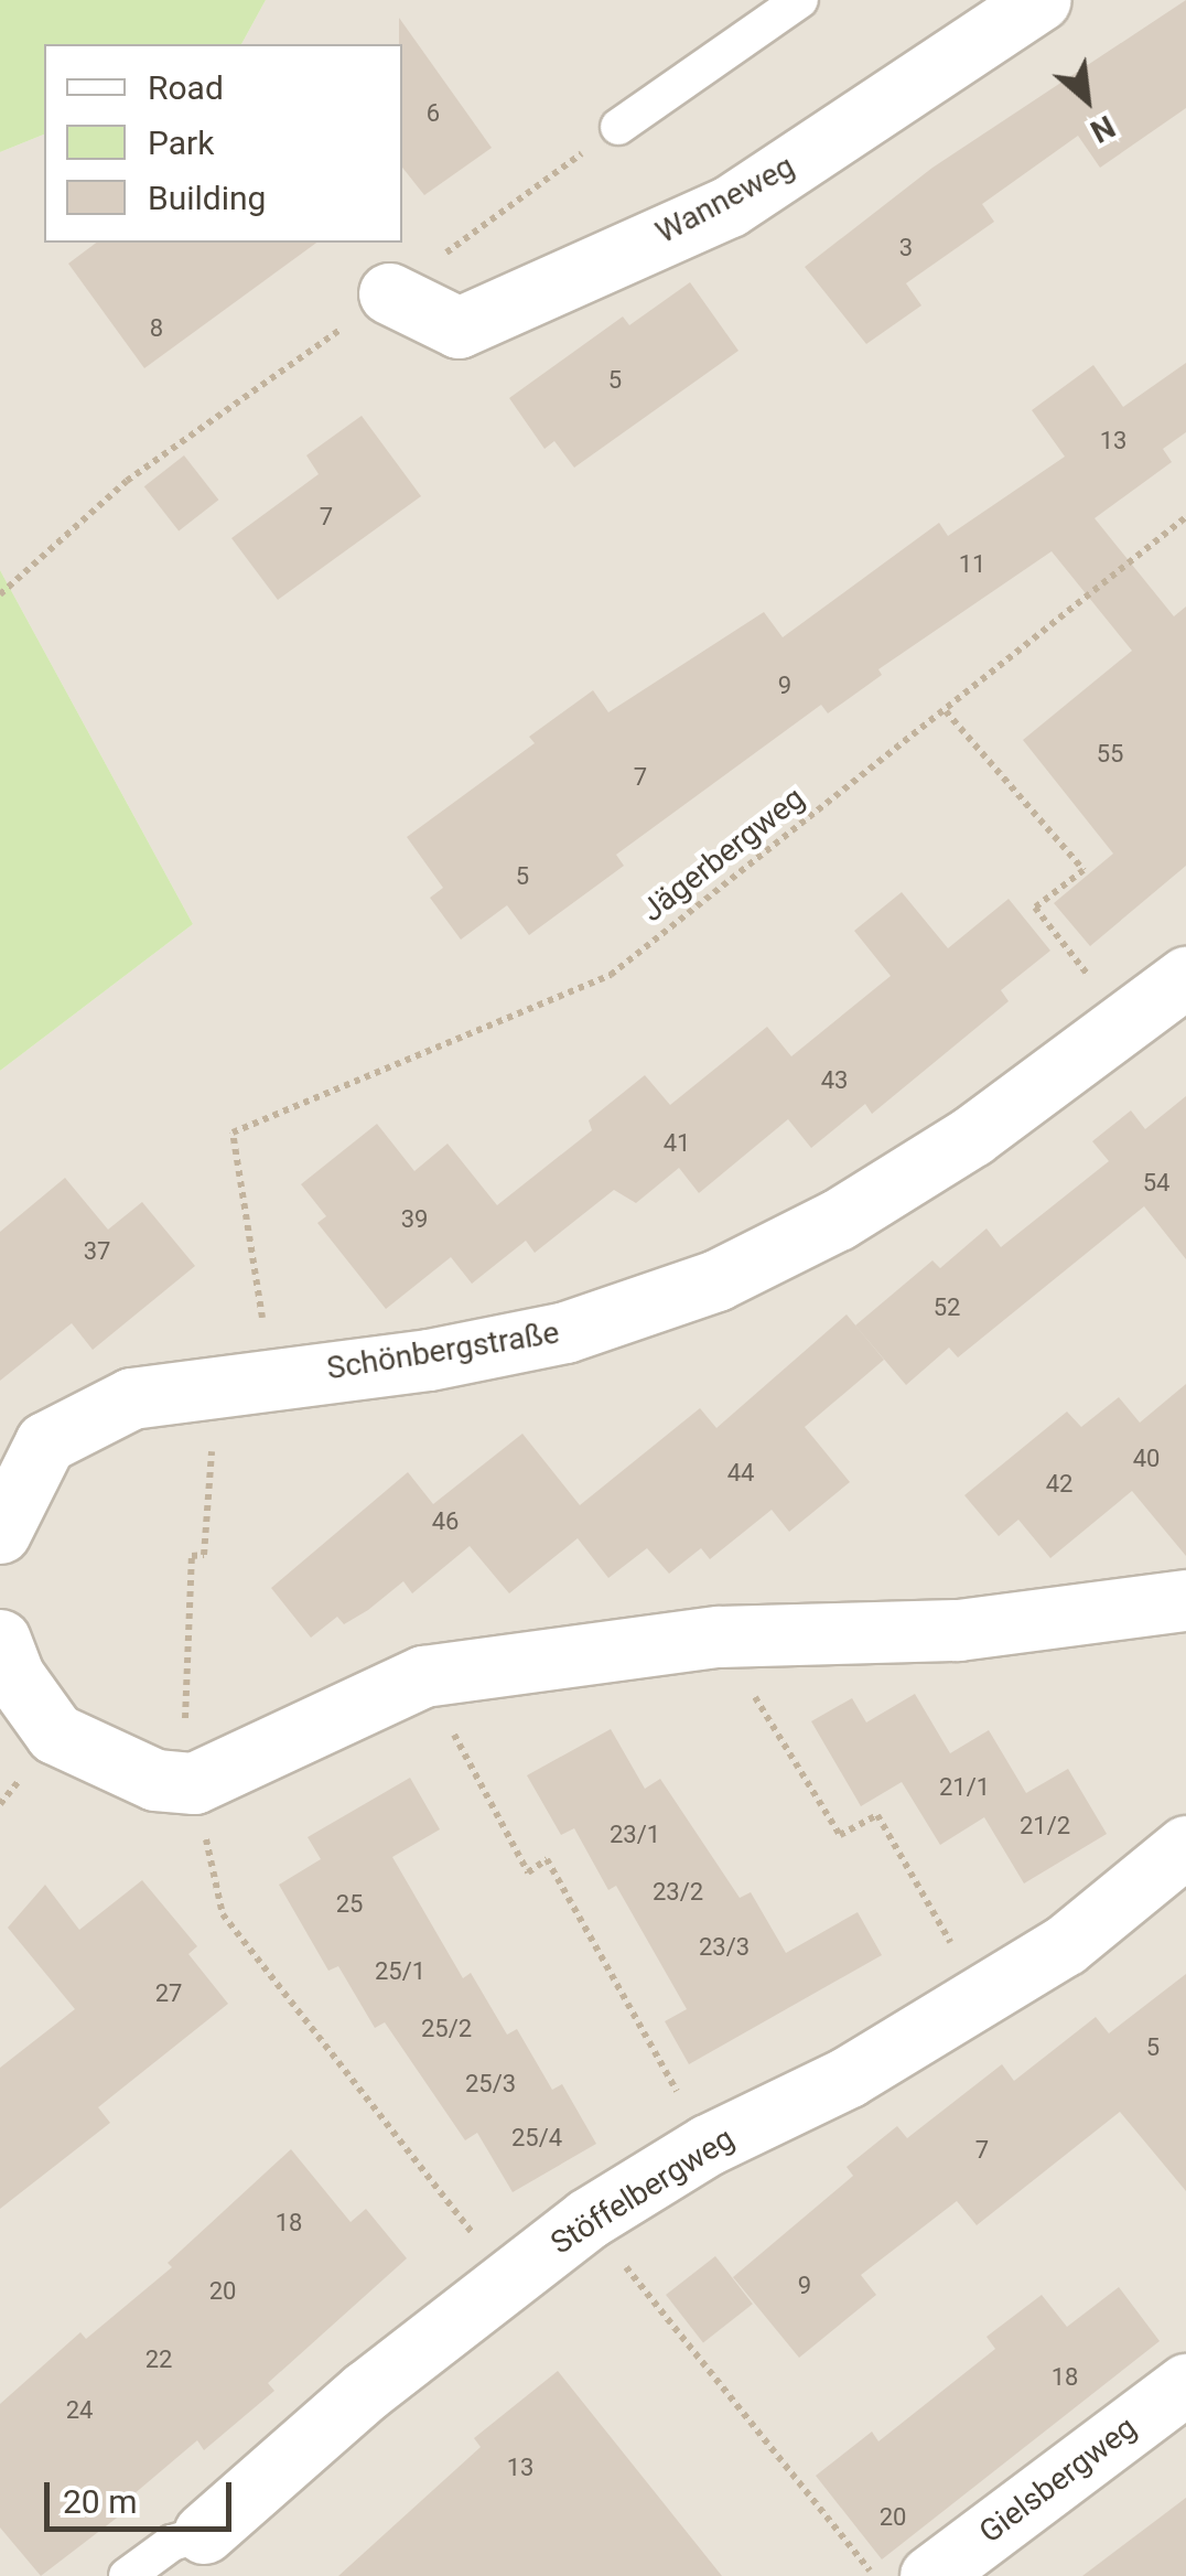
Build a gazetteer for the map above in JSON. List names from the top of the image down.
{
  "streets": {
    "street": [
      "Wanneweg",
      "Schönbergstraße",
      "Stöffelbergweg",
      "Gielsbergweg"
    ],
    "path": ["Jägerbergweg"]
  },
  "crossings": [
    ["Jägerbergweg", "Schönbergstraße"]
  ],
  "house_numbers": [
    "6",
    "3",
    "8",
    "5",
    "13",
    "7",
    "11",
    "9",
    "55",
    "7",
    "5",
    "43",
    "41",
    "54",
    "39",
    "37",
    "52",
    "40",
    "44",
    "42",
    "46",
    "21/1",
    "21/2",
    "23/1",
    "23/2",
    "25",
    "23/3",
    "25/1",
    "27",
    "25/2",
    "5",
    "25/3",
    "25/4",
    "7",
    "18",
    "9",
    "20",
    "22",
    "18",
    "24",
    "13",
    "20"
  ],
  "legend": ["Road", "Park", "Building"],
  "scale_bar": "20 m",
  "north": "bottom right"
}
